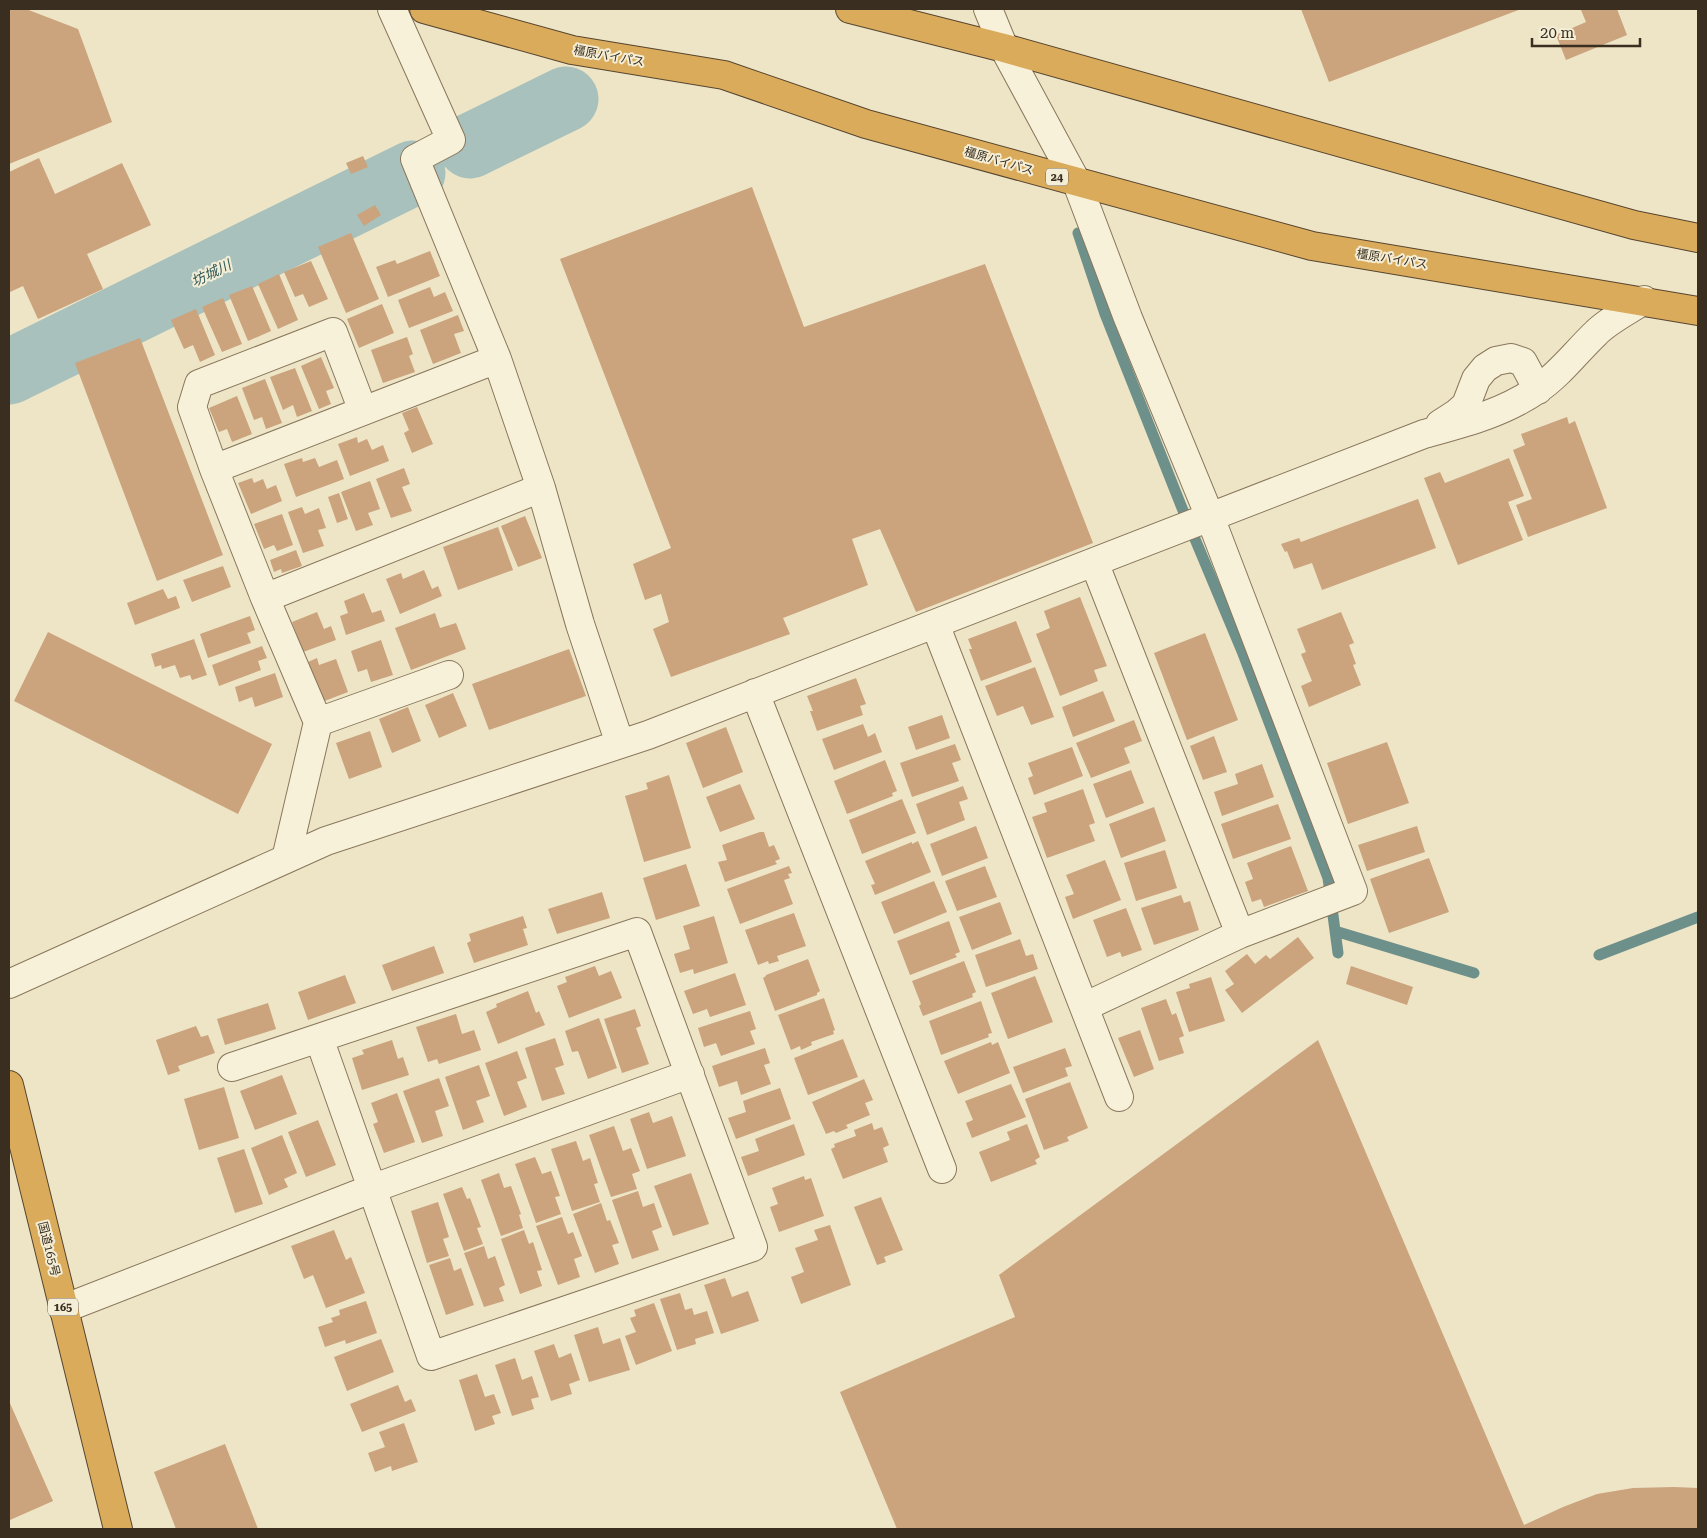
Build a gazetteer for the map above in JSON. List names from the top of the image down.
{
  "streets": {
    "highway": [
      "橿原バイパス",
      "24",
      "国道165号",
      "165"
    ]
  },
  "water": ["坊城川"],
  "scale_bar": "20 m"
}
